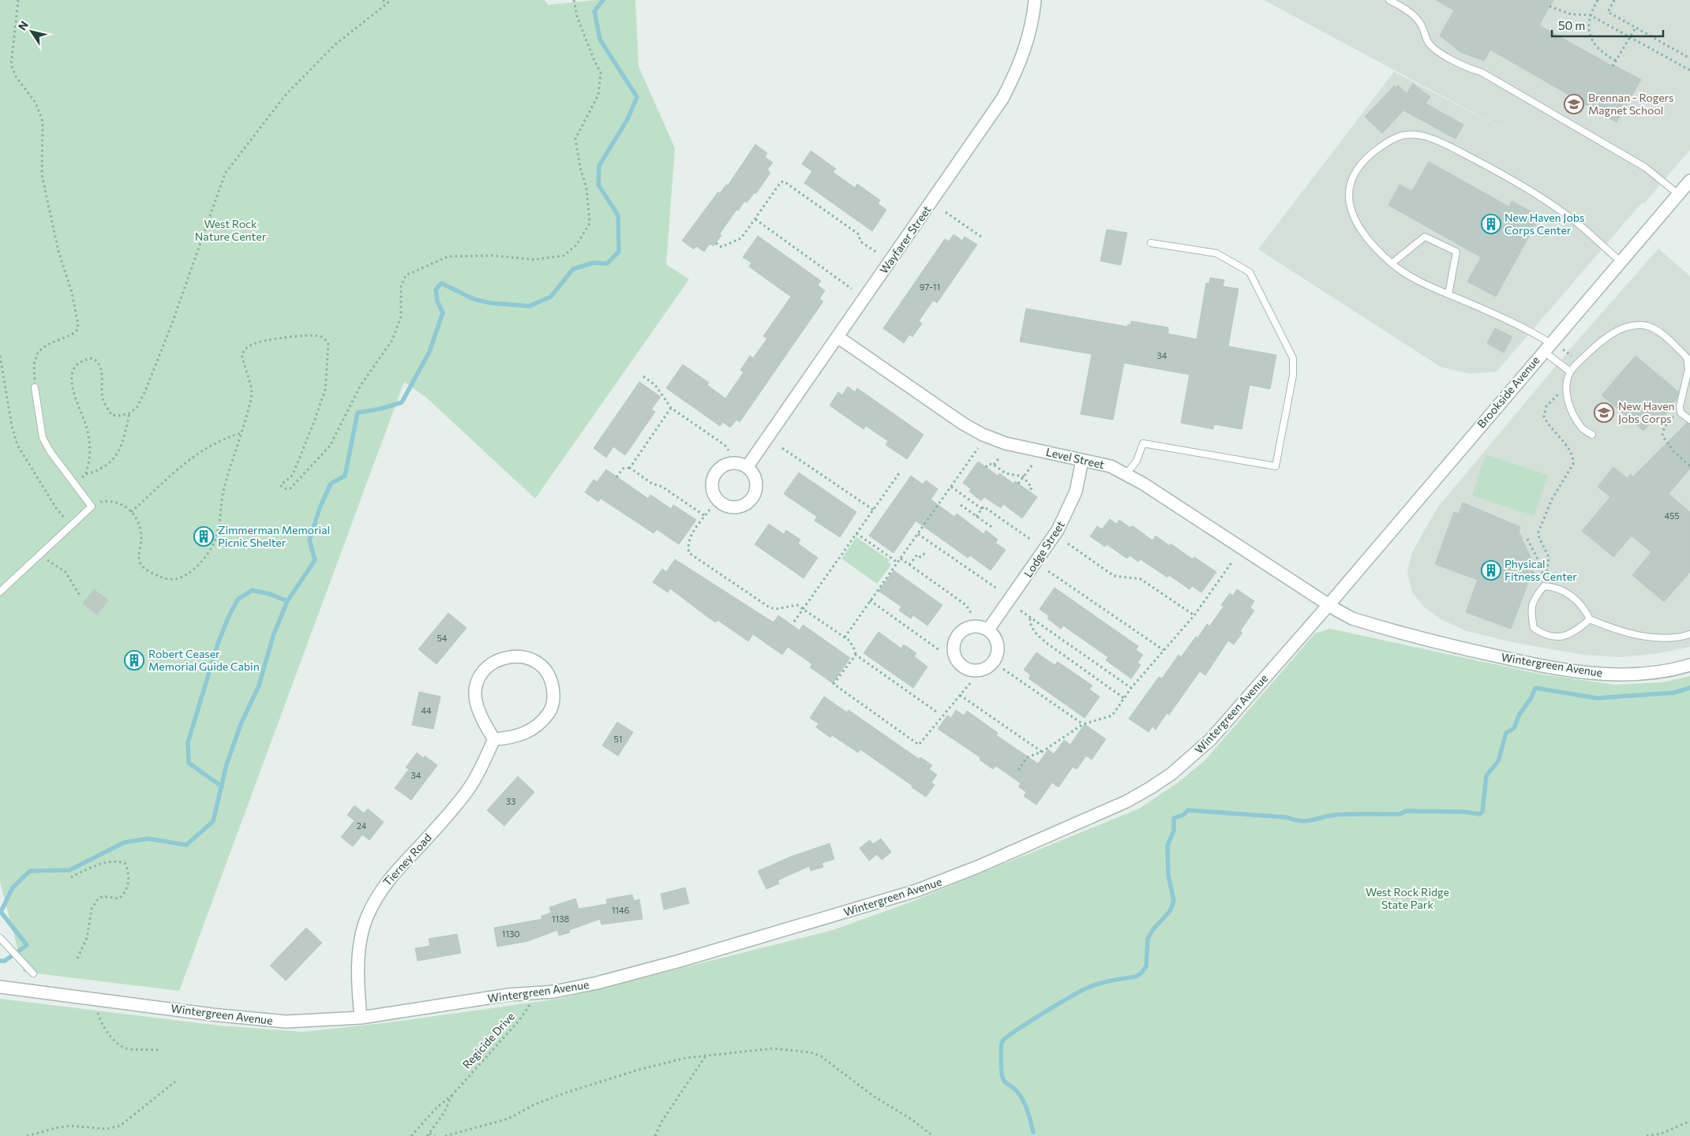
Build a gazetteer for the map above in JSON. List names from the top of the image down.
{
  "streets": {
    "street": [
      "Wayfarer Street",
      "Brookside Avenue",
      "Level Street",
      "Lodge Street",
      "Wintergreen Avenue",
      "Tierney Road"
    ],
    "path": ["Regicide Drive"]
  },
  "crossings": [
    ["Wayfarer Street", "Level Street"],
    ["Brookside Avenue", "Level Street"],
    ["Brookside Avenue", "Wintergreen Avenue"],
    ["Level Street", "Lodge Street"],
    ["Level Street", "Wintergreen Avenue"],
    ["Wintergreen Avenue", "Tierney Road"],
    ["Wintergreen Avenue", "Regicide Drive"]
  ],
  "parks": ["West Rock Nature Center", "West Rock Ridge State Park"],
  "places": {
    "school or university": ["Brennan - Rogers Magnet School", "New Haven Jobs Corps"],
    "building": [
      "New Haven Jobs Corps Center",
      "Zimmerman Memorial Picnic Shelter",
      "Physical Fitness Center",
      "Robert Ceaser Memorial Guide Cabin"
    ]
  },
  "house_numbers": [
    "97-11",
    "34",
    "455",
    "54",
    "44",
    "51",
    "34",
    "33",
    "24",
    "1146",
    "1138",
    "1130"
  ],
  "scale_bar": "50 m",
  "north": "top left"
}
